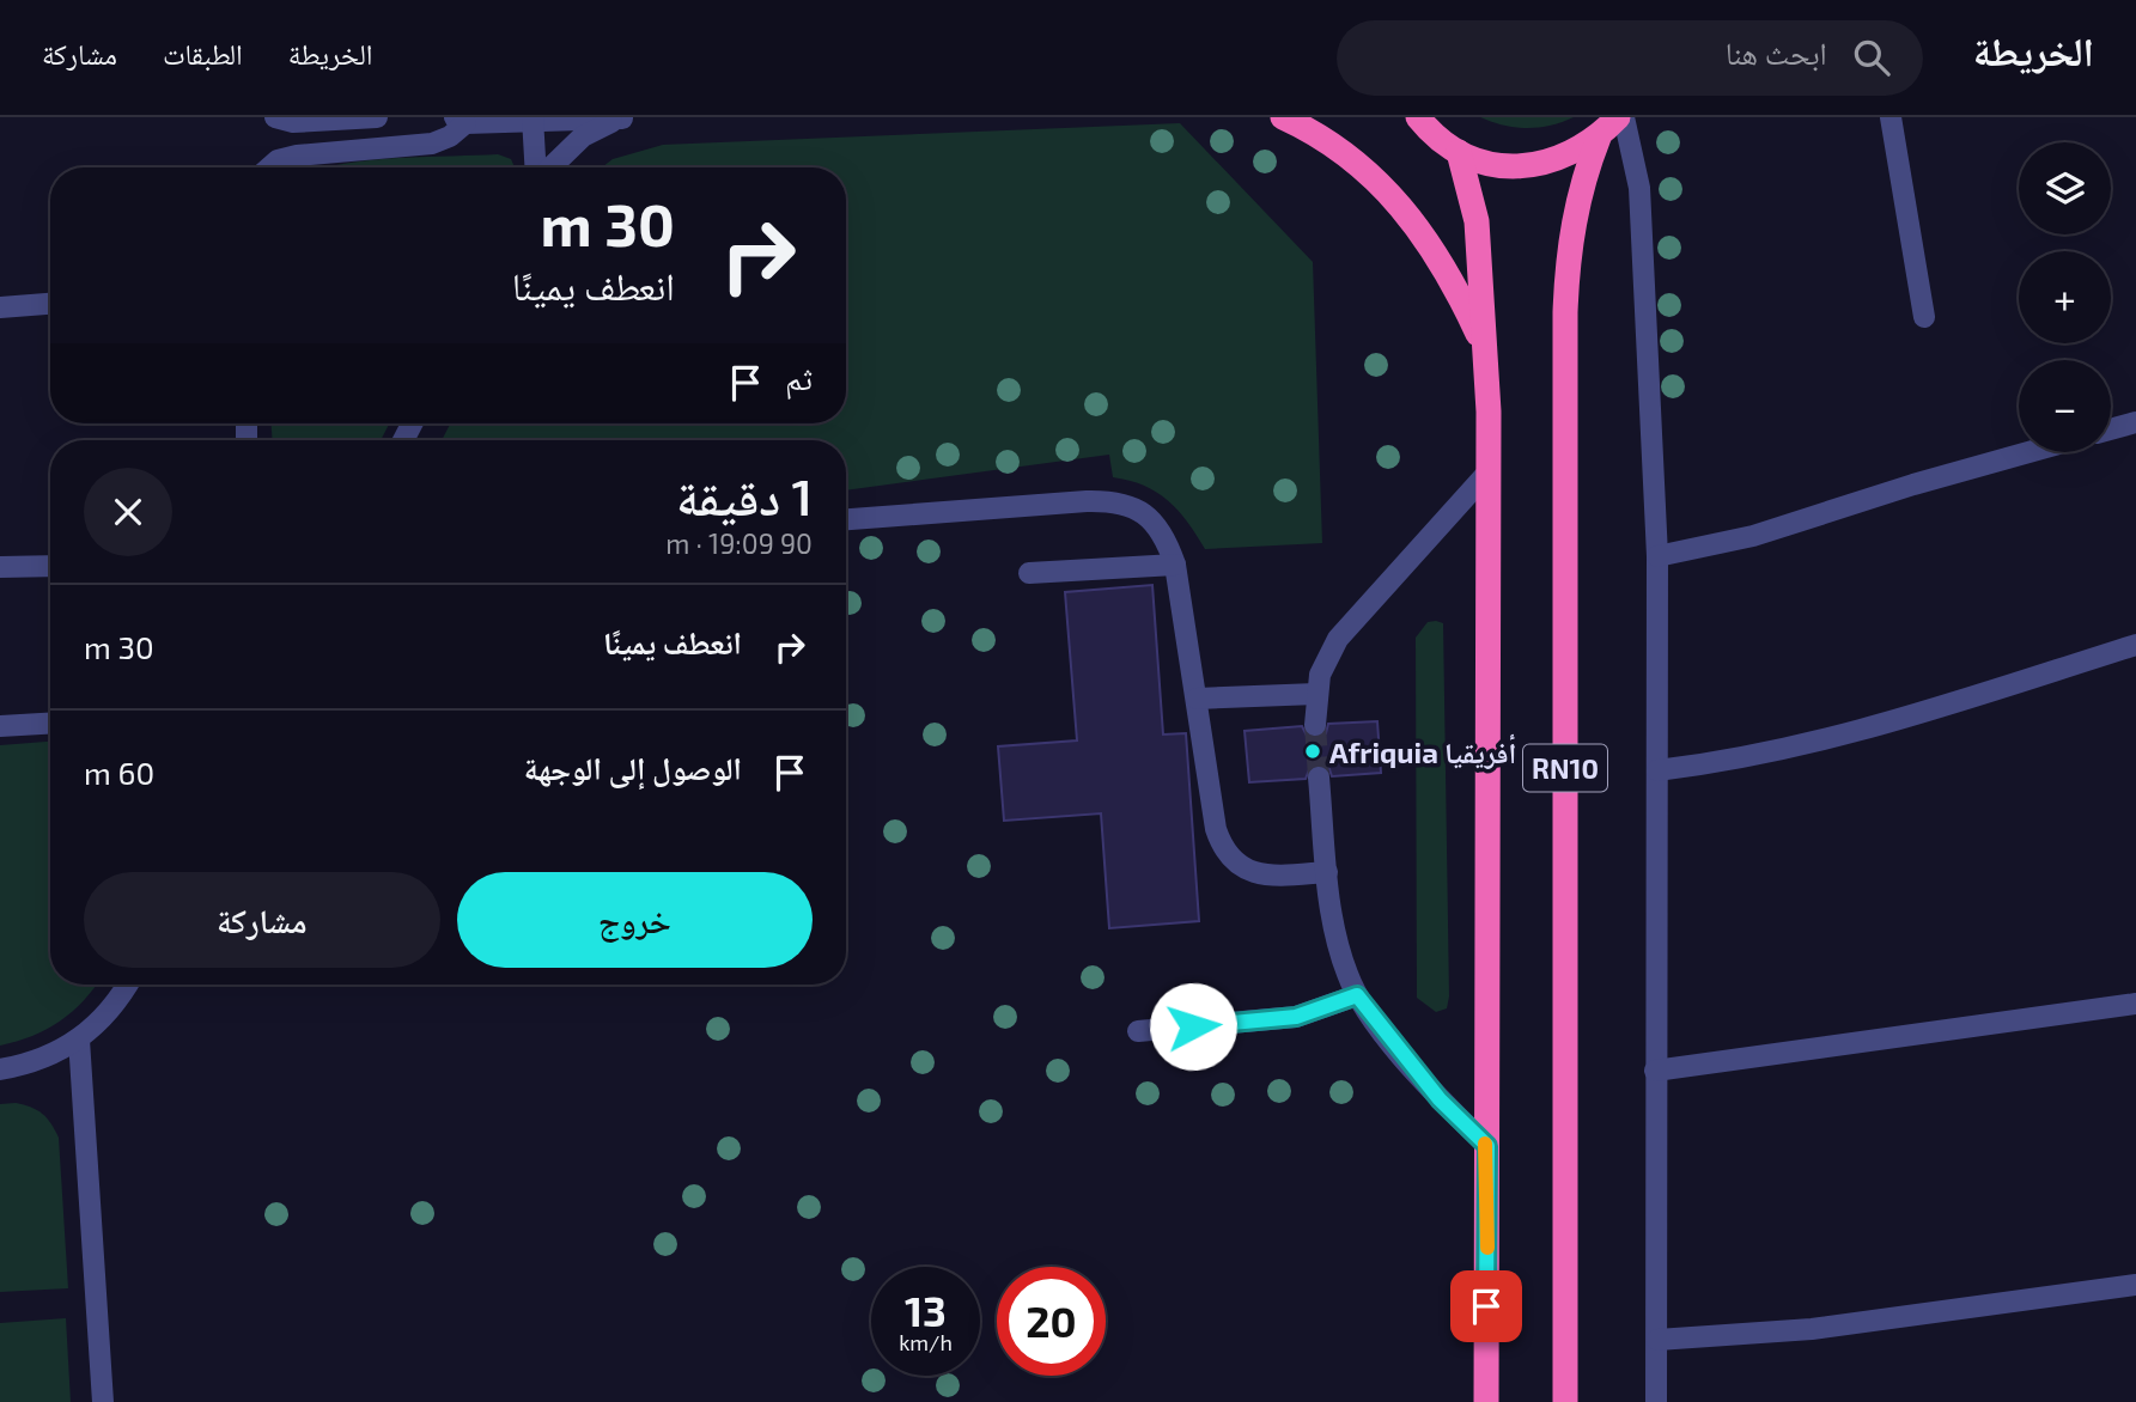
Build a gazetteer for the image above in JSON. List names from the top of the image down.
{
  "streets": {
    "highway": ["RN10"]
  },
  "places": ["Afriquia أفريقيا"],
  "page": {
    "header": "الخريطة",
    "search": "ابحث هنا",
    "nav": ["الخريطة", "الطبقات", "مشاركة"],
    "map_buttons": ["+", "−"],
    "turn": ["30 m", "انعطف يمينًا"],
    "then": "ثم",
    "heading": ["1 دقيقة", "90 m · 19:09"],
    "list": [
      {
        "name": "انعطف يمينًا",
        "value": "30 m"
      },
      {
        "name": "الوصول إلى الوجهة",
        "value": "60 m"
      }
    ],
    "buttons": ["خروج", "مشاركة"],
    "speed": "13 km/h",
    "limit": "20"
  }
}
